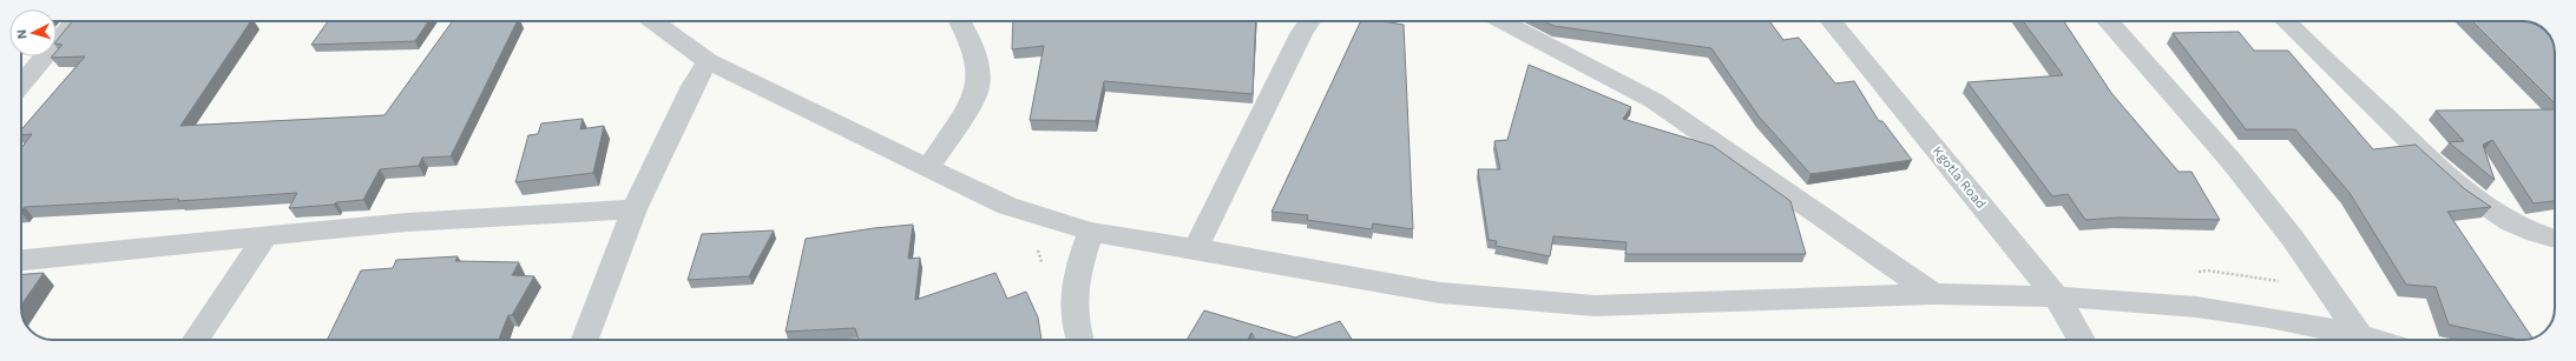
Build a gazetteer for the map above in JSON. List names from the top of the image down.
{
  "streets": {
    "street": ["Kgotla Road"]
  },
  "north": "left"
}
